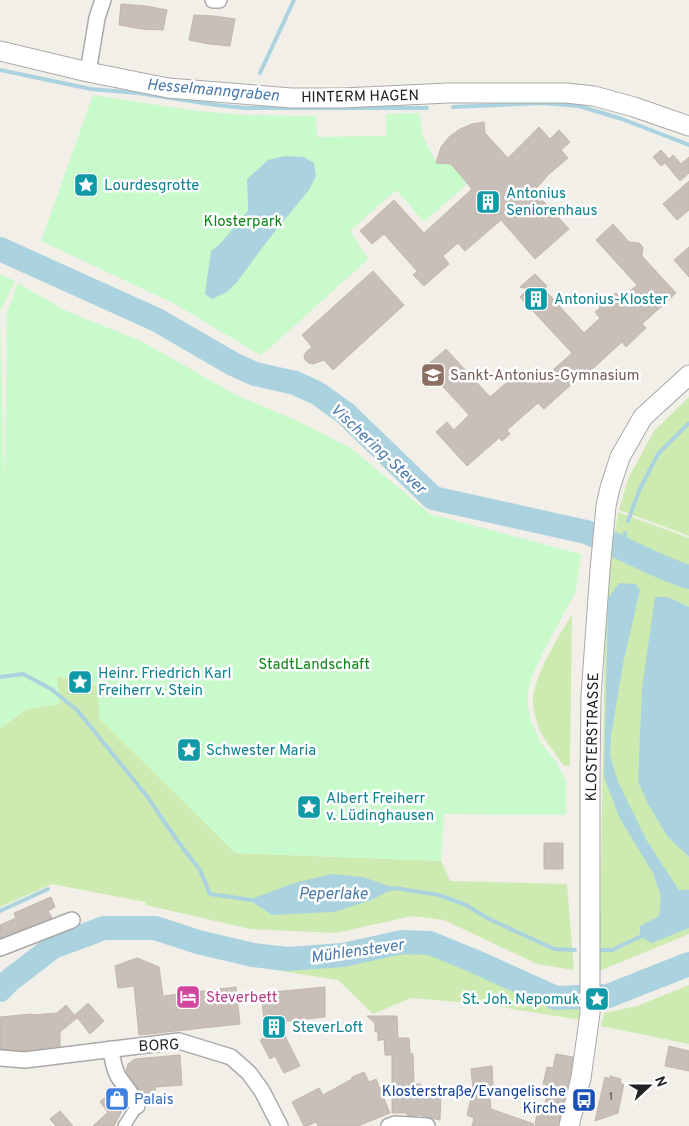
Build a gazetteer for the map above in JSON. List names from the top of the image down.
{
  "streets": {
    "street": ["HINTERM HAGEN", "KLOSTERSTRASSE", "BORG"]
  },
  "water": [
    "Hesselmanngraben",
    "Vischering-Stever",
    "Peperlake",
    "Mühlenstever"
  ],
  "parks": ["Klosterpark", "StadtLandschaft"],
  "places": {
    "place": [
      "Lourdesgrotte",
      "Heinr. Friedrich Karl Freiherr v. Stein",
      "Schwester Maria",
      "Albert Freiherr v. Lüdinghausen",
      "St. Joh. Nepomuk"
    ],
    "building": ["Antonius Seniorenhaus", "Antonius-Kloster", "SteverLoft"],
    "school or university": ["Sankt-Antonius-Gymnasium"],
    "hotel": ["Steverbett"],
    "shop": ["Palais"],
    "bus stop": ["Klosterstraße/Evangelische Kirche"]
  },
  "house_numbers": ["1"],
  "north": "right"
}
